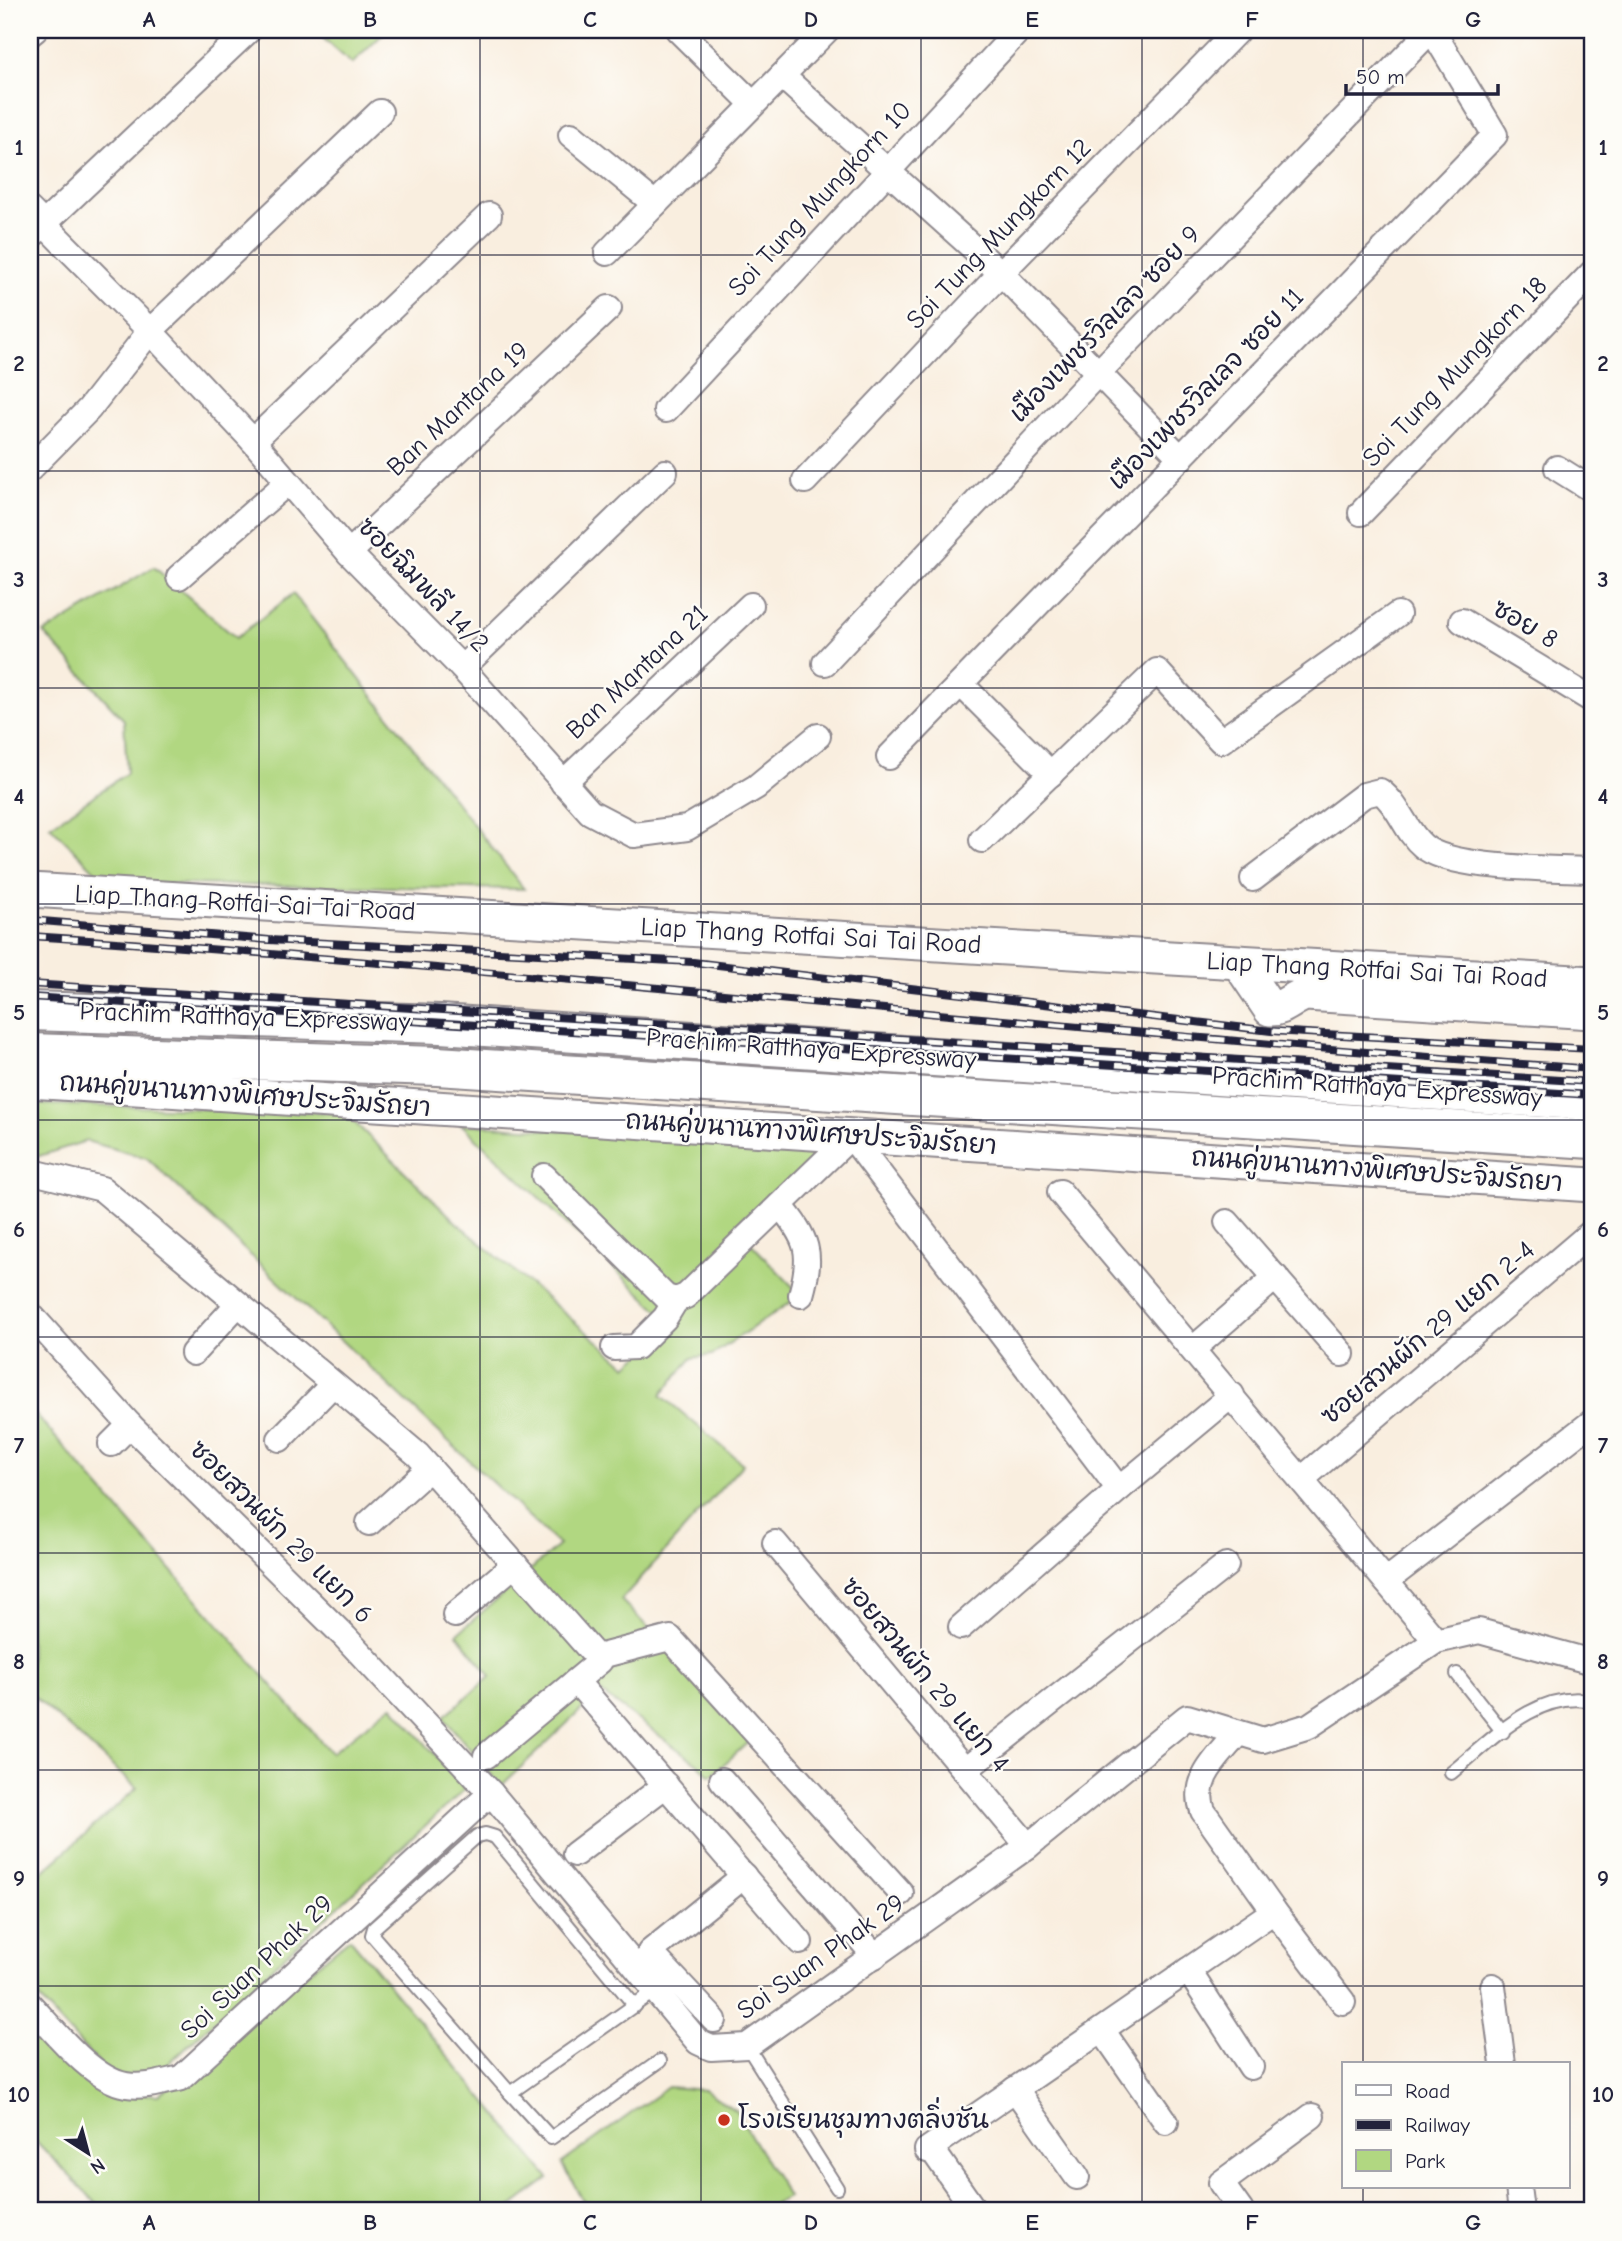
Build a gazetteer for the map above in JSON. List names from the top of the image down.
{
  "streets": {
    "highway": ["Prachim Ratthaya Expressway"],
    "main road": ["Liap Thang Rotfai Sai Tai Road", "ถนนคู่ขนานทางพิเศษประจิมรัถยา"],
    "street": [
      "Soi Tung Mungkorn 10",
      "Soi Tung Mungkorn 12",
      "เมืองเพชรวิลเลจ ซอย 9",
      "Soi Tung Mungkorn 18",
      "เมืองเพชรวิลเลจ ซอย 11",
      "Ban Mantana 19",
      "ซอยฉิมพลี 14/2",
      "ซอย 8",
      "Ban Mantana 21",
      "ซอยสวนผัก 29 แยก 2-4",
      "ซอยสวนผัก 29 แยก 6",
      "ซอยสวนผัก 29 แยก 4",
      "Soi Suan Phak 29"
    ]
  },
  "crossings": [
    ["เมืองเพชรวิลเลจ ซอย 9", "เมืองเพชรวิลเลจ ซอย 11"],
    ["Ban Mantana 19", "ซอยฉิมพลี 14/2"],
    ["ซอยฉิมพลี 14/2", "Ban Mantana 21"],
    ["ซอยสวนผัก 29 แยก 6", "Soi Suan Phak 29"],
    ["ซอยสวนผัก 29 แยก 4", "Soi Suan Phak 29"]
  ],
  "places": ["โรงเรียนชุมทางตลิ่งชัน"],
  "legend": ["Road", "Railway", "Park"],
  "scale_bar": "50 m",
  "north": "bottom right",
  "grid": {
    "columns": [
      "A",
      "B",
      "C",
      "D",
      "E",
      "F",
      "G"
    ],
    "rows": [
      "1",
      "2",
      "3",
      "4",
      "5",
      "6",
      "7",
      "8",
      "9",
      "10"
    ]
  }
}
